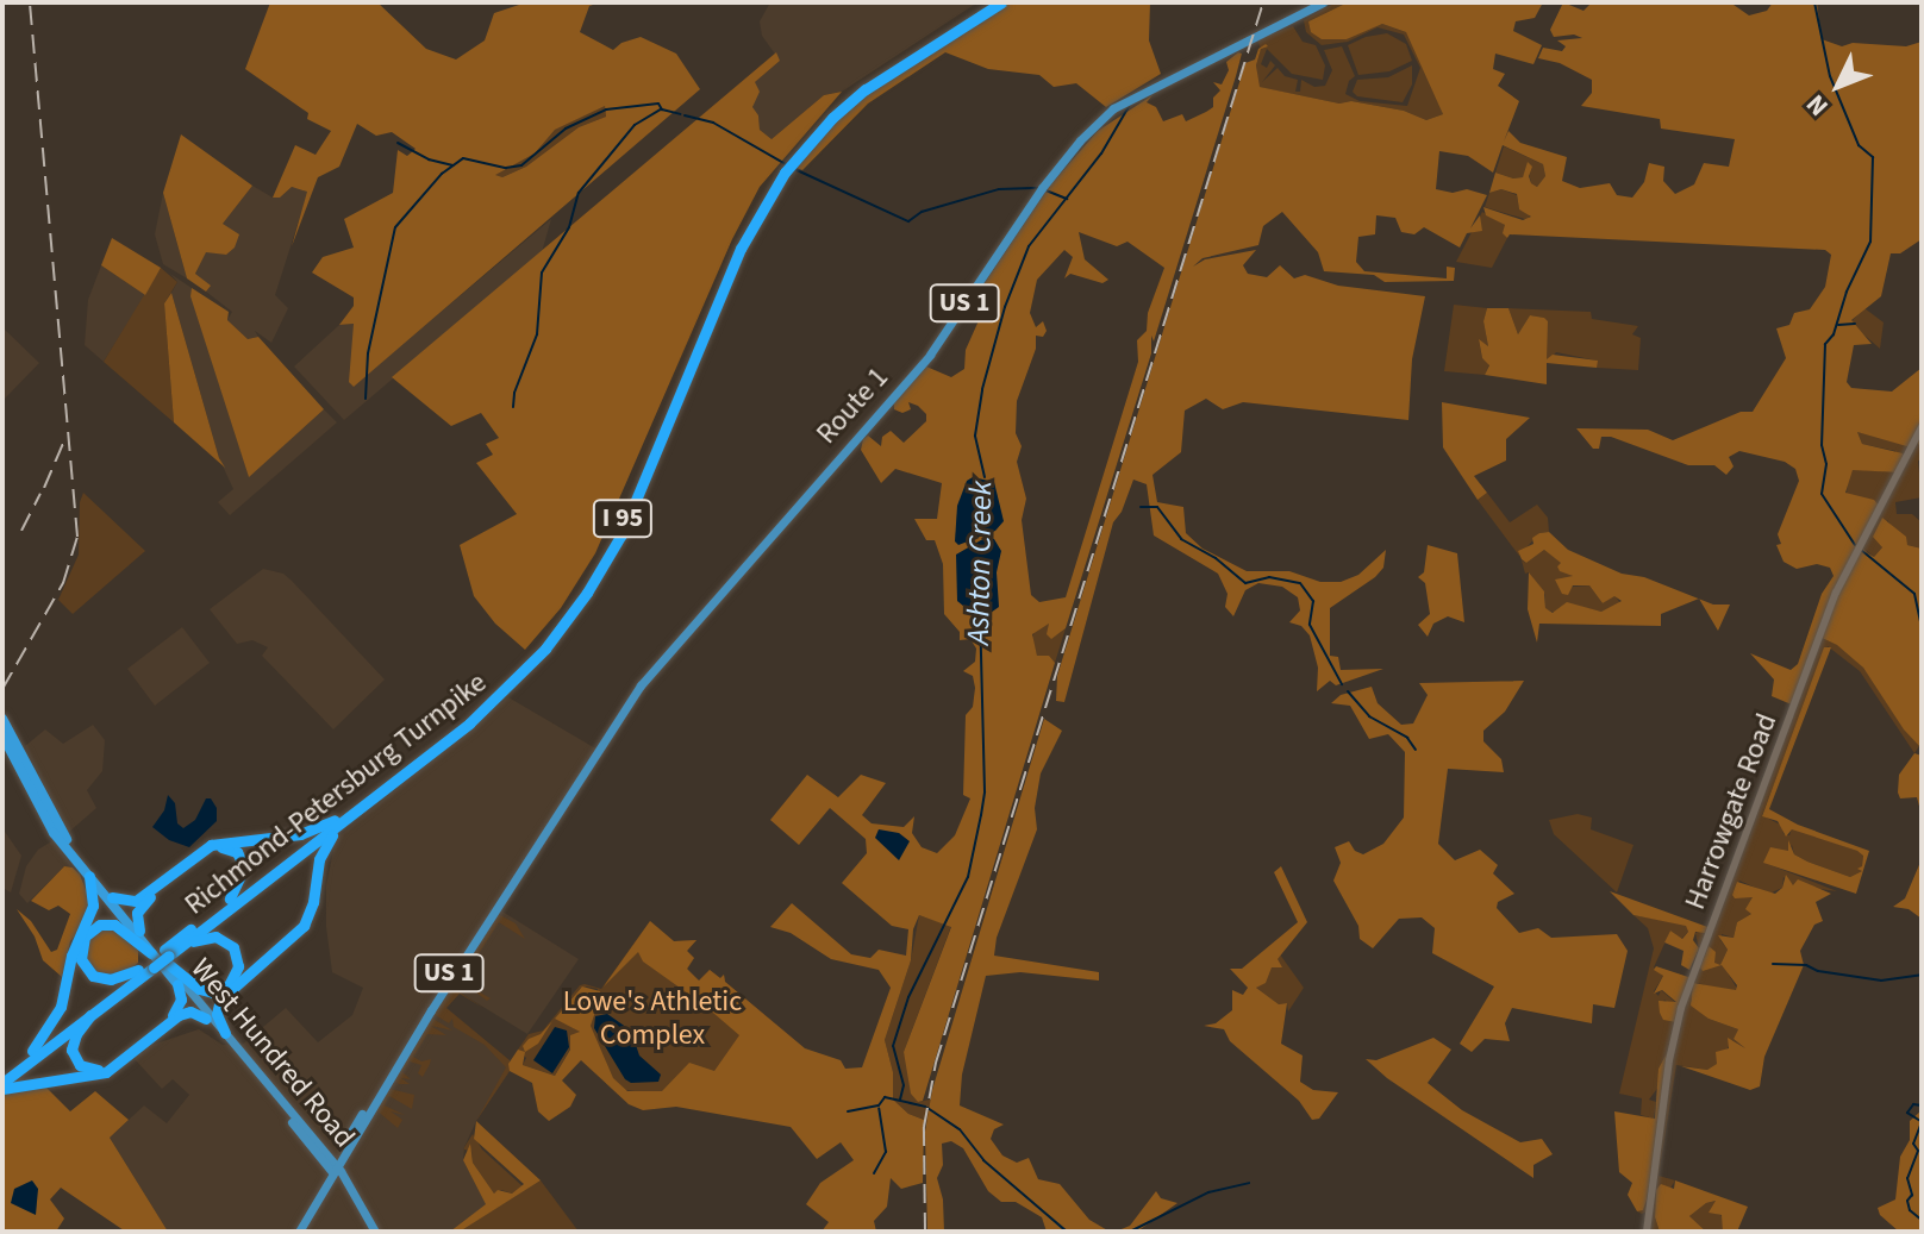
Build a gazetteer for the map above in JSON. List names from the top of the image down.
{
  "streets": {
    "highway": ["I 95", "Richmond-Petersburg Turnpike", "West Hundred Road"],
    "main road": ["US 1", "Route 1", "Harrowgate Road"]
  },
  "crossings": [
    ["Route 1", "West Hundred Road"],
    ["Richmond-Petersburg Turnpike", "West Hundred Road"]
  ],
  "water": ["Ashton Creek"],
  "parks": ["Lowe's Athletic Complex"],
  "north": "bottom left"
}
